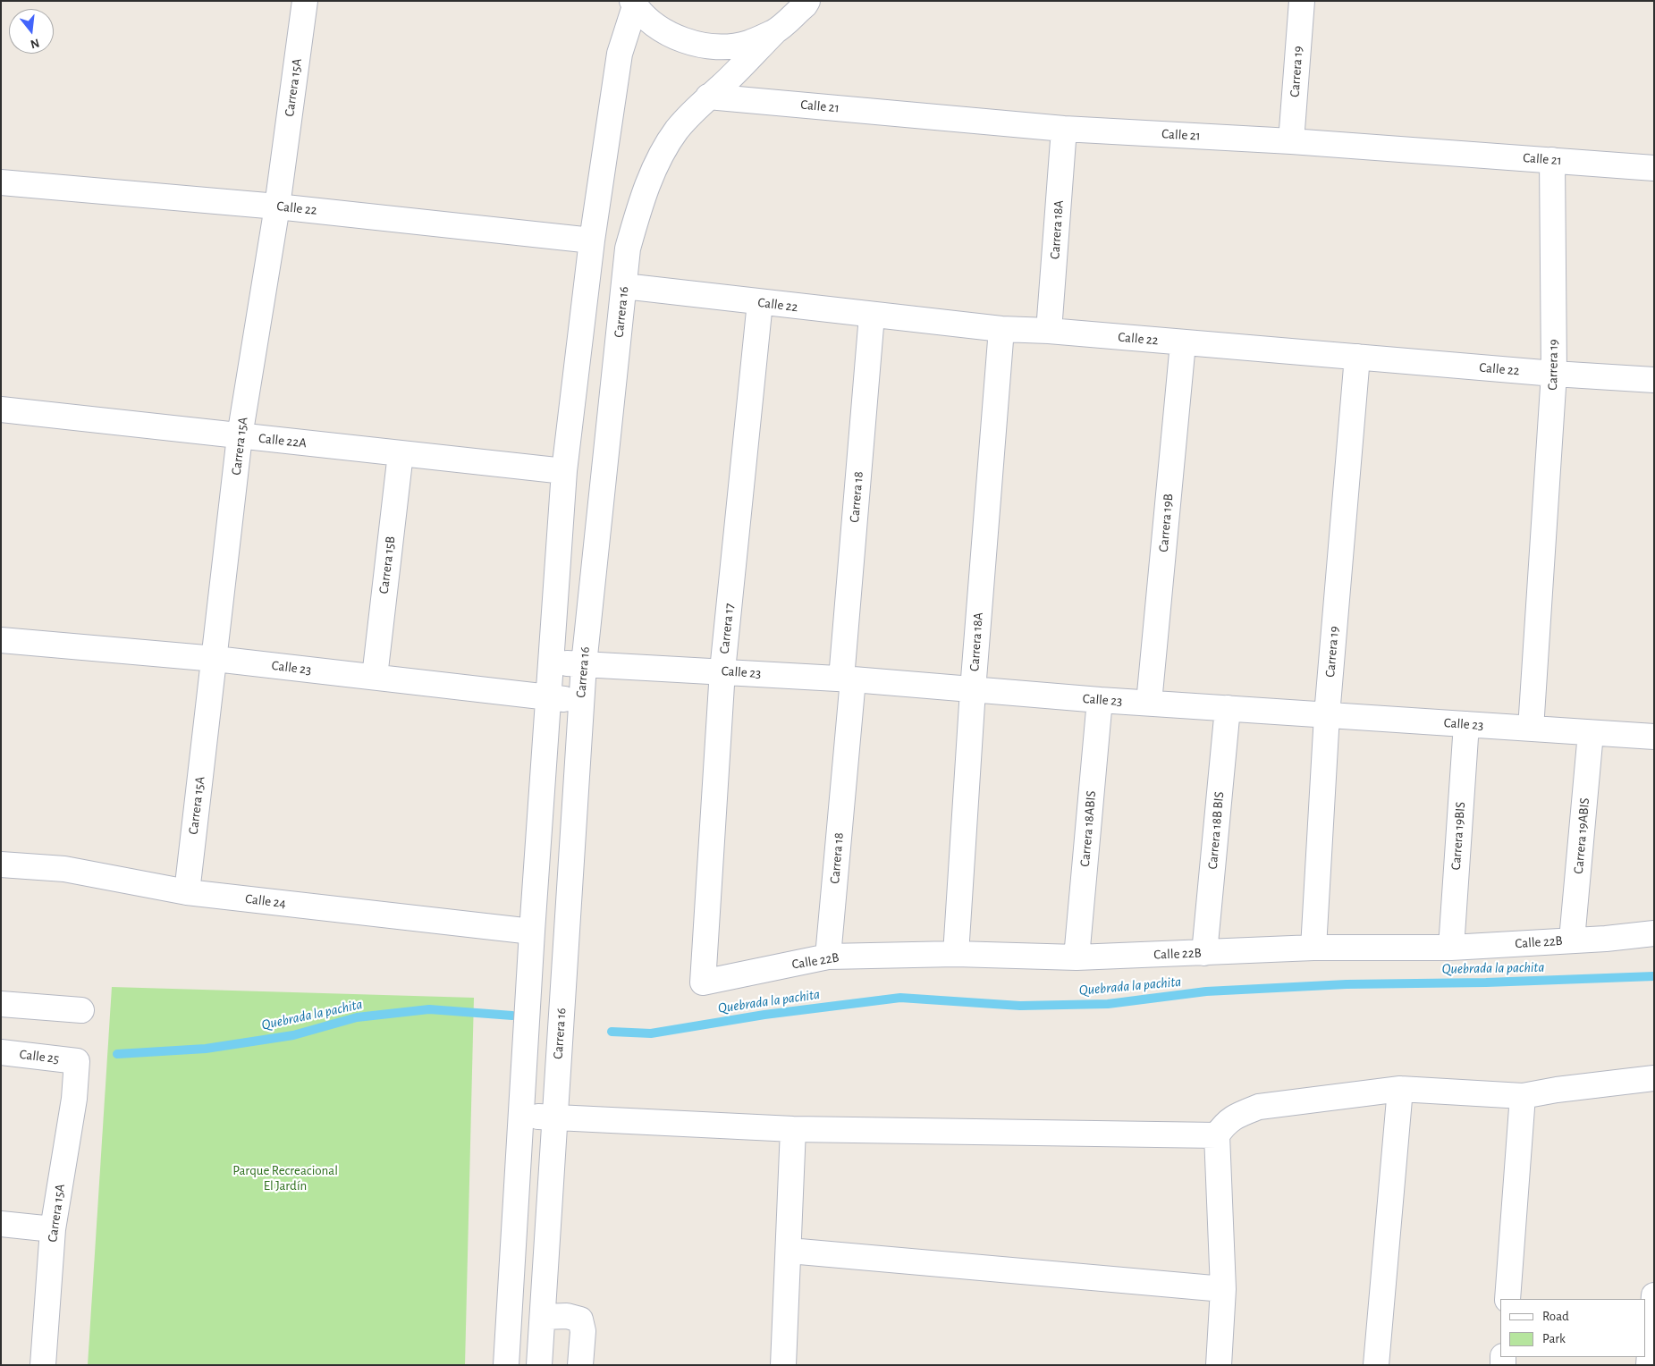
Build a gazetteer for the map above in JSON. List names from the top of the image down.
{
  "streets": {
    "street": [
      "Carrera 19",
      "Carrera 15A",
      "Calle 21",
      "Calle 22",
      "Carrera 18A",
      "Carrera 16",
      "Calle 22A",
      "Carrera 18",
      "Carrera 19B",
      "Carrera 15B",
      "Carrera 17",
      "Calle 23",
      "Carrera 18ABIS",
      "Carrera 18B BIS",
      "Carrera 19BIS",
      "Carrera 19ABIS",
      "Calle 24",
      "Calle 22B",
      "Calle 25"
    ]
  },
  "crossings": [
    ["Carrera 19", "Calle 21"],
    ["Carrera 19", "Calle 22"],
    ["Carrera 19", "Calle 23"],
    ["Carrera 19", "Calle 22B"],
    ["Carrera 15A", "Calle 22"],
    ["Carrera 15A", "Calle 22A"],
    ["Carrera 15A", "Calle 23"],
    ["Carrera 15A", "Calle 24"],
    ["Carrera 15A", "Calle 25"],
    ["Calle 21", "Carrera 18A"],
    ["Calle 21", "Carrera 16"],
    ["Calle 22", "Carrera 18A"],
    ["Calle 22", "Carrera 16"],
    ["Calle 22", "Carrera 18"],
    ["Calle 22", "Carrera 19B"],
    ["Calle 22", "Carrera 17"],
    ["Carrera 18A", "Calle 23"],
    ["Carrera 18A", "Calle 22B"],
    ["Carrera 16", "Calle 23"],
    ["Calle 22A", "Carrera 15B"],
    ["Carrera 18", "Calle 23"],
    ["Carrera 18", "Calle 22B"],
    ["Carrera 19B", "Calle 23"],
    ["Carrera 15B", "Calle 23"],
    ["Carrera 17", "Calle 23"],
    ["Carrera 17", "Calle 22B"],
    ["Calle 23", "Carrera 18ABIS"],
    ["Calle 23", "Carrera 18B BIS"],
    ["Calle 23", "Carrera 19BIS"],
    ["Calle 23", "Carrera 19ABIS"],
    ["Carrera 18ABIS", "Calle 22B"],
    ["Carrera 18B BIS", "Calle 22B"],
    ["Carrera 19BIS", "Calle 22B"],
    ["Carrera 19ABIS", "Calle 22B"]
  ],
  "water": ["Quebrada la pachita"],
  "parks": ["Parque Recreacional El Jardín"],
  "legend": ["Road", "Park"],
  "north": "bottom"
}
